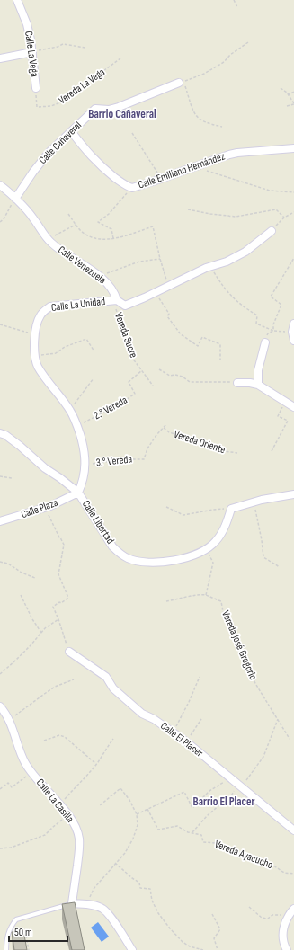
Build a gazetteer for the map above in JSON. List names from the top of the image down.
{
  "streets": {
    "street": [
      "Calle La Vega",
      "Calle Cañaveral",
      "Calle Emiliano Hernández",
      "Calle Venezuela",
      "Calle La Unidad",
      "Calle Plaza",
      "Calle Libertad",
      "Calle El Placer",
      "Calle La Casilla"
    ],
    "path": [
      "Vereda La Vega",
      "Vereda Sucre",
      "2.° Vereda",
      "Vereda Oriente",
      "3.° Vereda",
      "Vereda José Gregorio",
      "Vereda Ayacucho"
    ]
  },
  "crossings": [
    ["Calle La Vega", "Vereda La Vega"],
    ["Calle Cañaveral", "Calle Emiliano Hernández"],
    ["Calle Cañaveral", "Calle Venezuela"],
    ["Calle Venezuela", "Calle La Unidad"],
    ["Calle Venezuela", "Vereda Sucre"],
    ["Calle La Unidad", "Vereda Sucre"],
    ["Calle La Unidad", "2.° Vereda"],
    ["Calle La Unidad", "3.° Vereda"],
    ["Calle La Unidad", "Calle Plaza"],
    ["Calle La Unidad", "Calle Libertad"],
    ["Vereda Sucre", "2.° Vereda"],
    ["Vereda Oriente", "3.° Vereda"],
    ["Calle Plaza", "Calle Libertad"]
  ],
  "districts": ["Barrio Cañaveral", "Barrio El Placer"],
  "scale_bar": "50 m"
}
